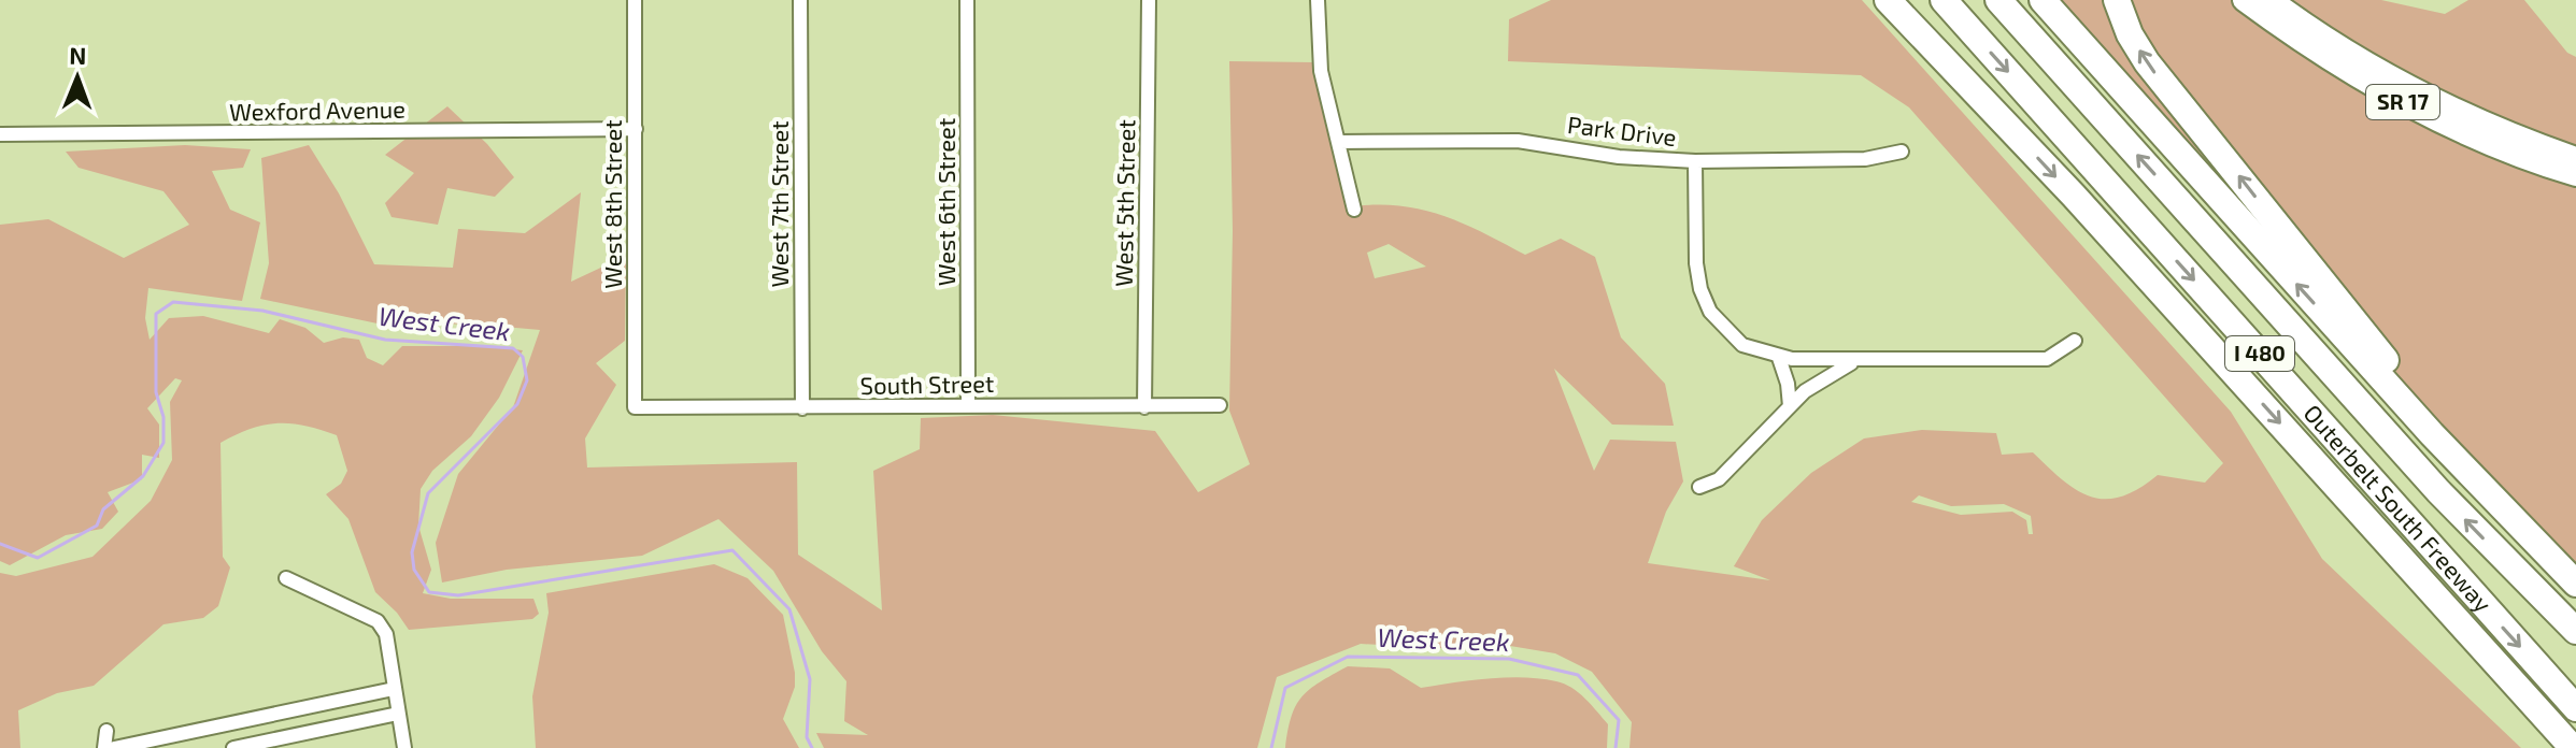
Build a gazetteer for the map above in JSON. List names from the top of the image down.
{
  "streets": {
    "highway": ["I 480", "Outerbelt South Freeway"],
    "main road": ["SR 17"],
    "street": [
      "Wexford Avenue",
      "Park Drive",
      "West 6th Street",
      "West 5th Street",
      "West 8th Street",
      "West 7th Street",
      "South Street"
    ]
  },
  "crossings": [
    ["Wexford Avenue", "West 8th Street"],
    ["West 6th Street", "South Street"],
    ["West 5th Street", "South Street"],
    ["West 8th Street", "South Street"],
    ["West 7th Street", "South Street"]
  ],
  "water": ["West Creek"],
  "north": "top"
}
